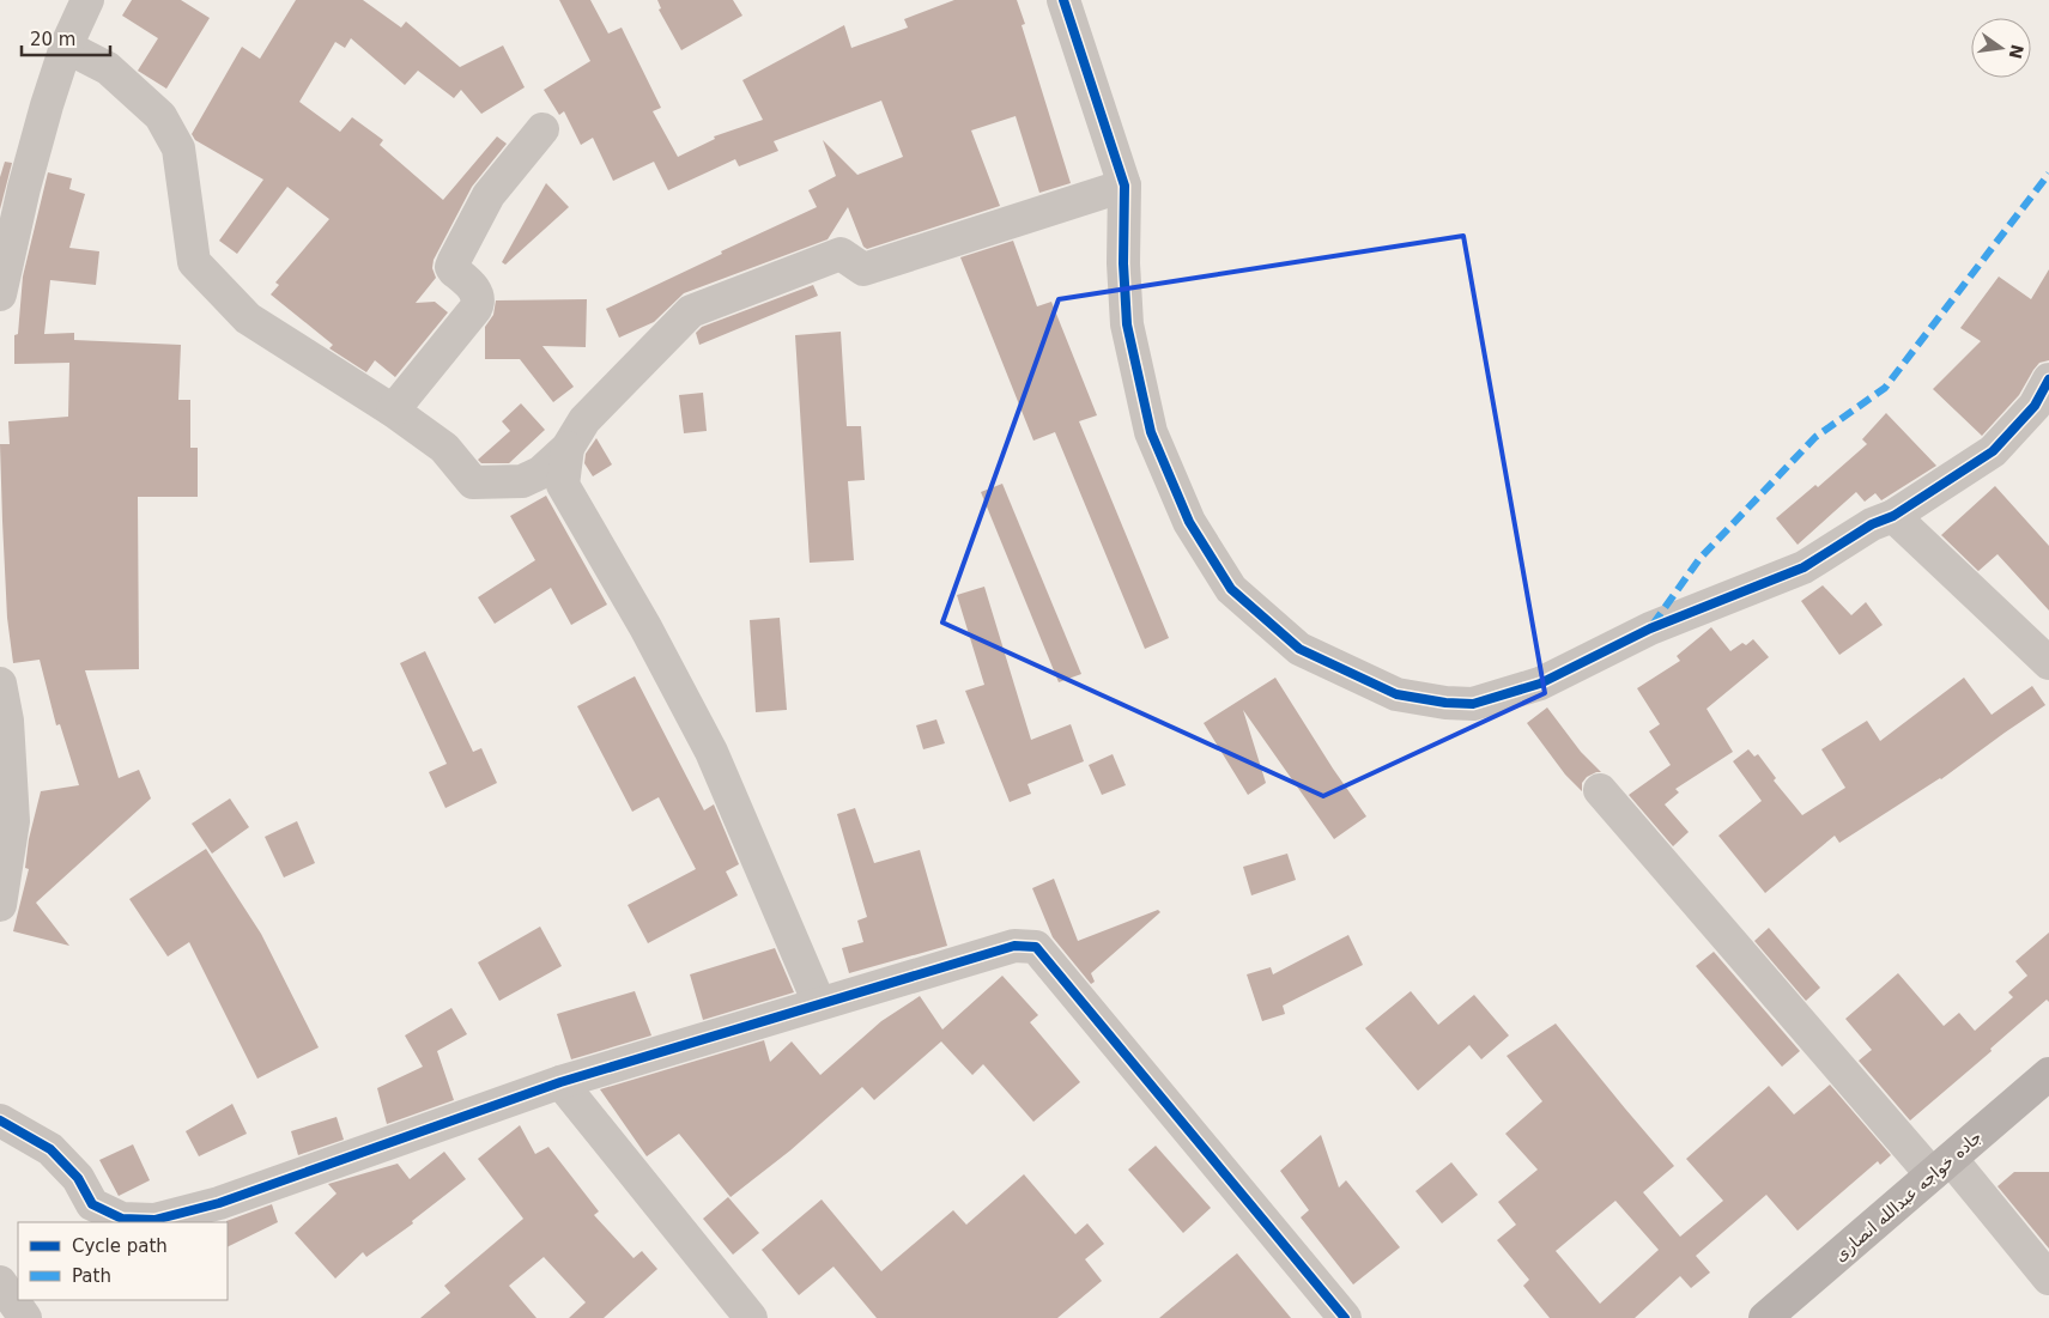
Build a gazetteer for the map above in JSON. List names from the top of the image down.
{
  "streets": {
    "main road": ["جاده خواجه عبدالله انصاری"]
  },
  "legend": ["Cycle path", "Path"],
  "scale_bar": "20 m",
  "north": "right"
}
